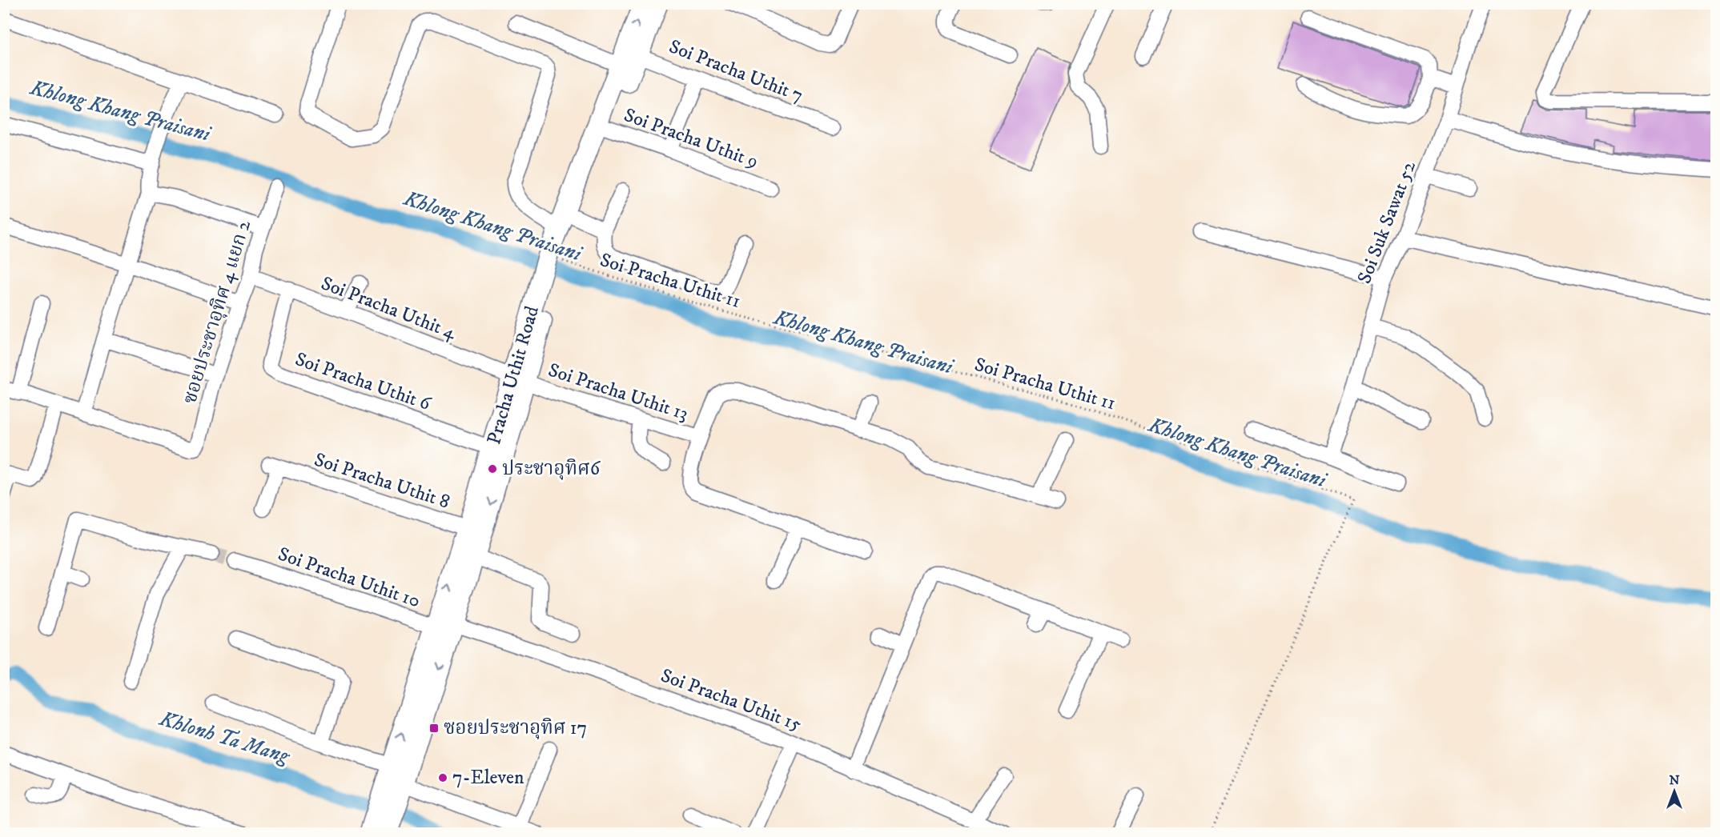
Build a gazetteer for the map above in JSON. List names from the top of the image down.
{
  "streets": {
    "main road": ["Pracha Uthit Road"],
    "street": [
      "Soi Pracha Uthit 7",
      "Soi Pracha Uthit 9",
      "Soi Suk Sawat 52",
      "Soi Pracha Uthit 4",
      "ซอยประชาอุทิศ 4 แยก 2",
      "Soi Pracha Uthit 6",
      "Soi Pracha Uthit 13",
      "Soi Pracha Uthit 8",
      "Soi Pracha Uthit 10",
      "Soi Pracha Uthit 15"
    ],
    "path": ["Soi Pracha Uthit 11"]
  },
  "crossings": [
    ["Soi Pracha Uthit 7", "Pracha Uthit Road"],
    ["Soi Pracha Uthit 9", "Pracha Uthit Road"],
    ["Soi Pracha Uthit 11", "Pracha Uthit Road"],
    ["Soi Pracha Uthit 4", "ซอยประชาอุทิศ 4 แยก 2"],
    ["Soi Pracha Uthit 4", "Pracha Uthit Road"],
    ["Soi Pracha Uthit 4", "Soi Pracha Uthit 6"],
    ["Soi Pracha Uthit 4", "Soi Pracha Uthit 13"],
    ["Pracha Uthit Road", "Soi Pracha Uthit 6"],
    ["Pracha Uthit Road", "Soi Pracha Uthit 13"],
    ["Pracha Uthit Road", "Soi Pracha Uthit 8"],
    ["Pracha Uthit Road", "Soi Pracha Uthit 10"],
    ["Pracha Uthit Road", "Soi Pracha Uthit 15"],
    ["Soi Pracha Uthit 10", "Soi Pracha Uthit 15"]
  ],
  "water": ["Khlong Khang Praisani", "Khlonh Ta Mang"],
  "places": {
    "other": ["ประชาอุทิศ6", "7-Eleven"],
    "transit": ["ซอยประชาอุทิศ 17"]
  },
  "north": "top"
}
